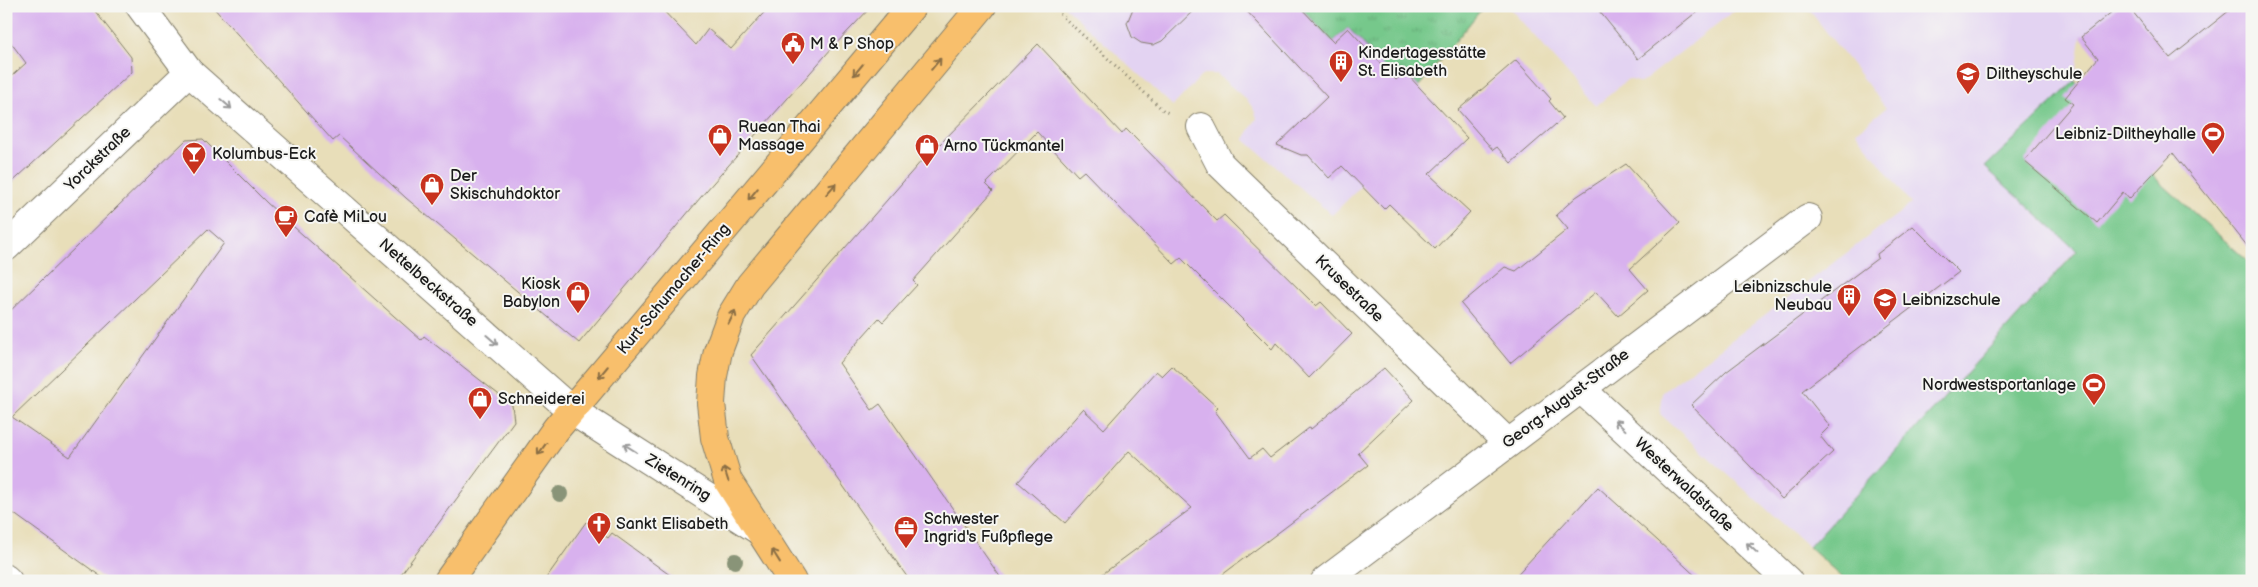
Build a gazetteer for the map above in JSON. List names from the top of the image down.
{
  "streets": {
    "main road": ["Kurt-Schumacher-Ring", "Zietenring"],
    "street": [
      "Yorckstraße",
      "Nettelbeckstraße",
      "Krusestraße",
      "Georg-August-Straße",
      "Westerwaldstraße"
    ]
  },
  "crossings": [
    ["Yorckstraße", "Nettelbeckstraße"],
    ["Nettelbeckstraße", "Kurt-Schumacher-Ring"],
    ["Nettelbeckstraße", "Zietenring"],
    ["Kurt-Schumacher-Ring", "Zietenring"],
    ["Krusestraße", "Georg-August-Straße"],
    ["Georg-August-Straße", "Westerwaldstraße"]
  ],
  "one_way": [
    "Nettelbeckstraße",
    "Kurt-Schumacher-Ring",
    "Zietenring",
    "Westerwaldstraße"
  ],
  "places": {
    "public building": ["M & P Shop"],
    "building": ["Kindertagesstätte St. Elisabeth", "Leibnizschule Neubau"],
    "school or university": ["Diltheyschule", "Leibnizschule"],
    "sports": ["Leibniz-Diltheyhalle", "Nordwestsportanlage"],
    "shop": [
      "Ruean Thai Massage",
      "Arno Tückmantel",
      "Der Skischuhdoktor",
      "Kiosk Babylon",
      "Schneiderei"
    ],
    "bar": ["Kolumbus-Eck"],
    "cafe": ["Cafè MiLou"],
    "church": ["Sankt Elisabeth"],
    "office": ["Schwester Ingrid's Fußpflege"]
  }
}
